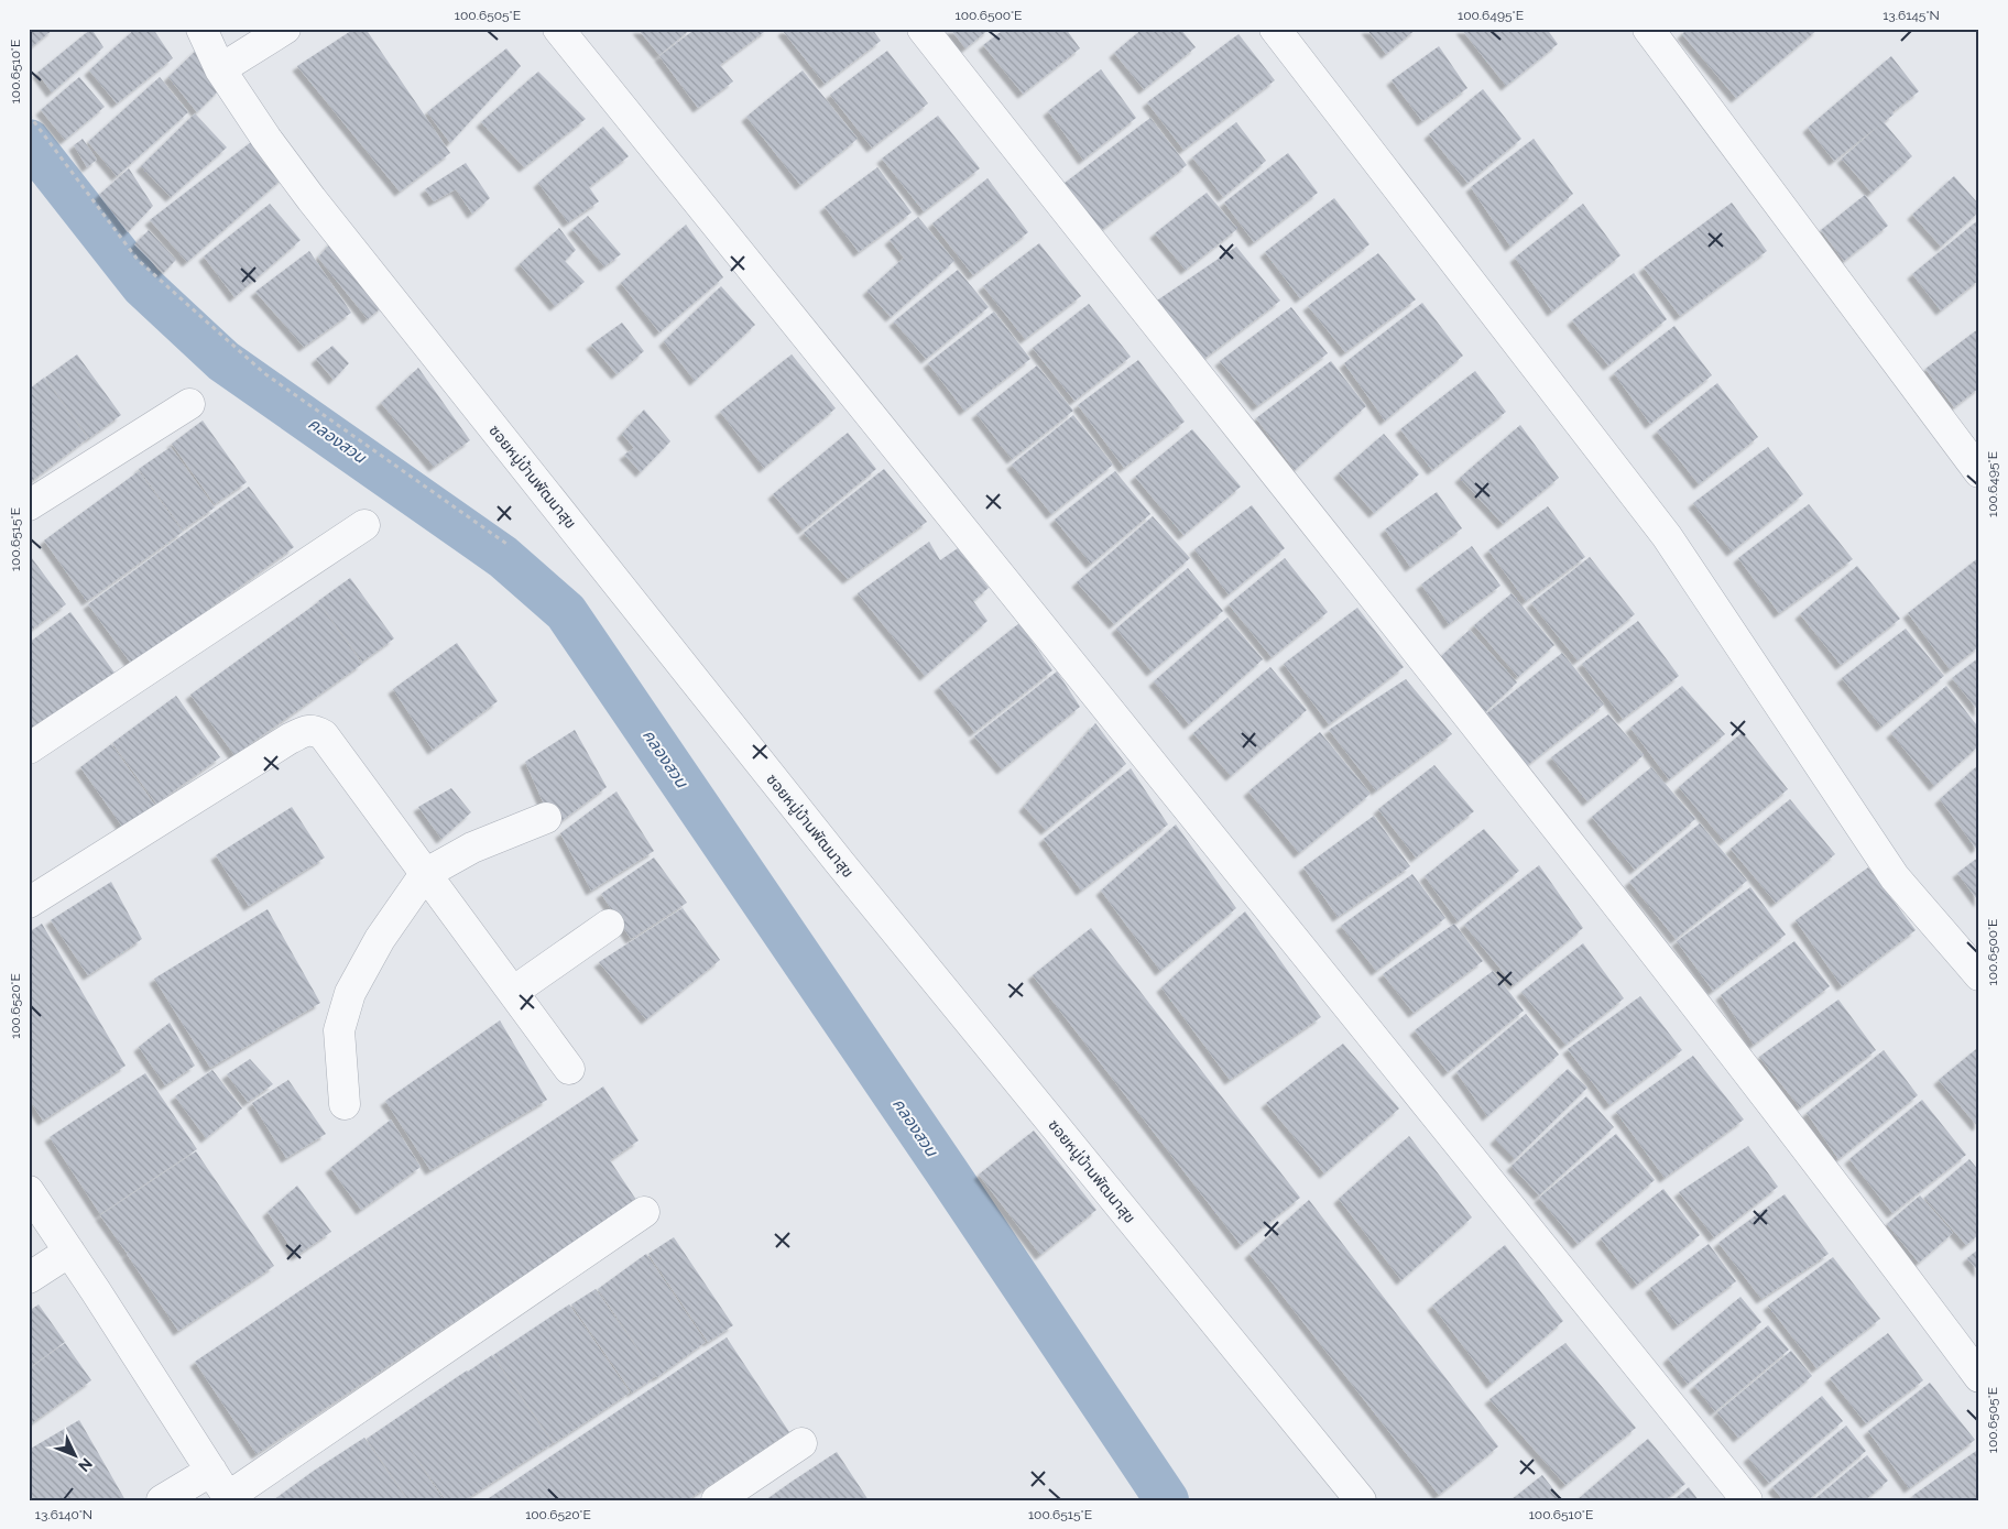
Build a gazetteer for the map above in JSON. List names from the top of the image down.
{
  "streets": {
    "street": ["ซอยหมู่บ้านพัฒนาสุข"]
  },
  "water": ["คลองสวน"],
  "north": "bottom right",
  "coordinates": [
    "100.6505°E",
    "100.6500°E",
    "100.6495°E",
    "13.6145°N",
    "100.6510°E",
    "100.6515°E",
    "100.6520°E",
    "13.6140°N"
  ]
}
